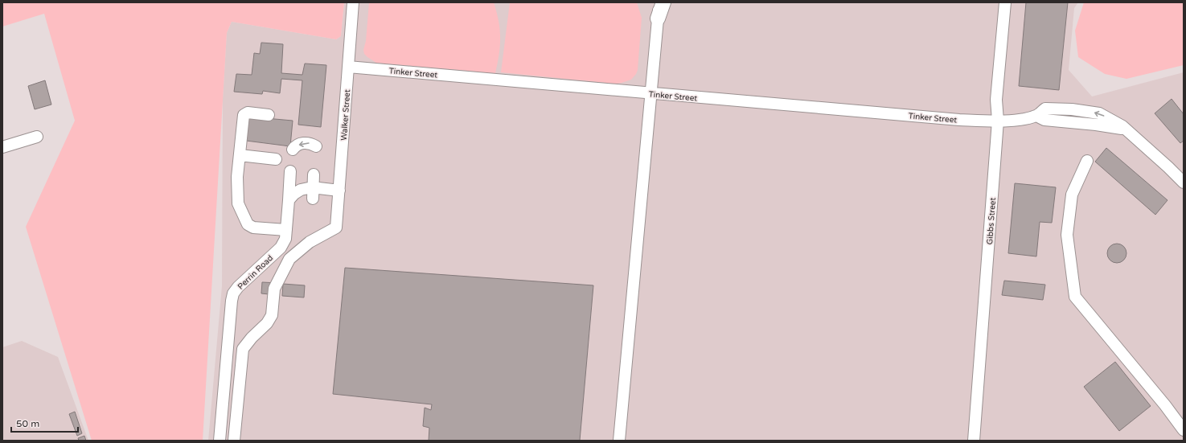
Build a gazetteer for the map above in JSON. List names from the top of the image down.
{
  "streets": {
    "street": [
      "Tinker Street",
      "Walker Street",
      "Gibbs Street",
      "Perrin Road"
    ]
  },
  "crossings": [
    ["Tinker Street", "Walker Street"],
    ["Tinker Street", "Gibbs Street"]
  ],
  "scale_bar": "50 m"
}
